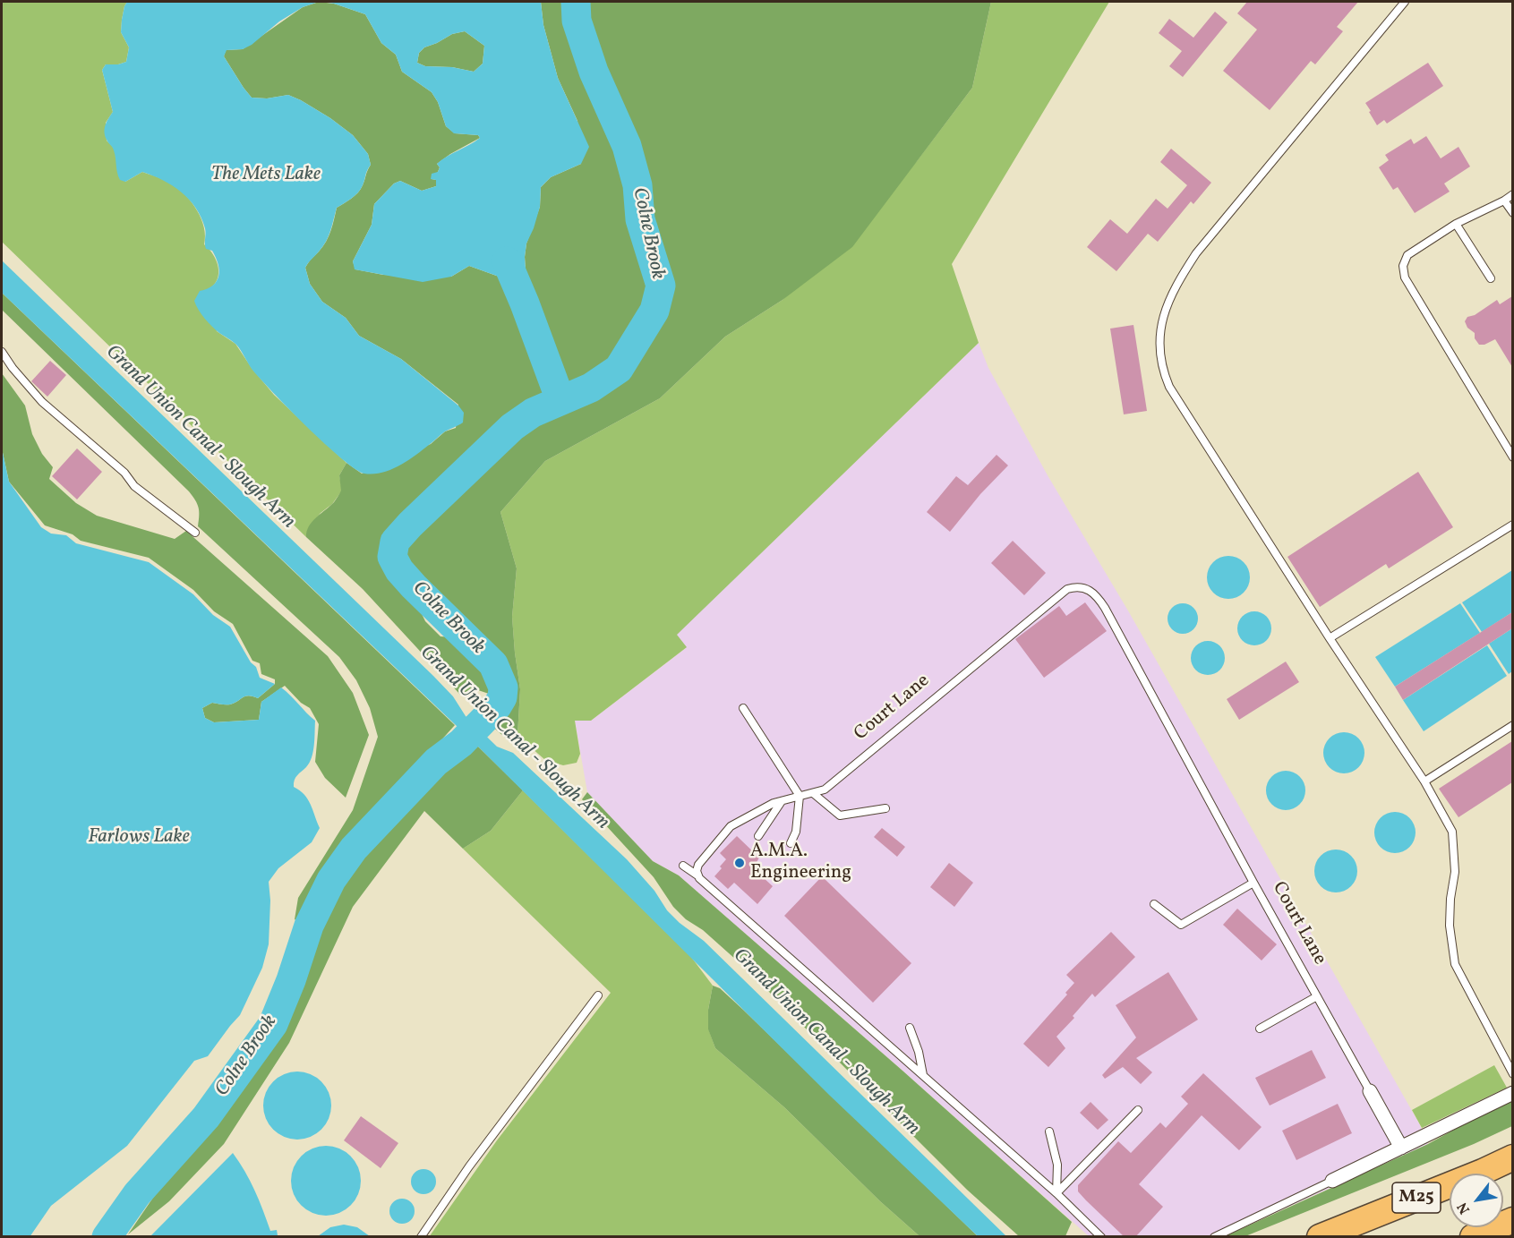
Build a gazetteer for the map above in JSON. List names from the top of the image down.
{
  "streets": {
    "highway": ["M25"],
    "lane": ["Court Lane"]
  },
  "water": [
    "The Mets Lake",
    "Colne Brook",
    "Grand Union Canal - Slough Arm",
    "Farlows Lake"
  ],
  "places": ["A.M.A. Engineering"],
  "north": "bottom left"
}
